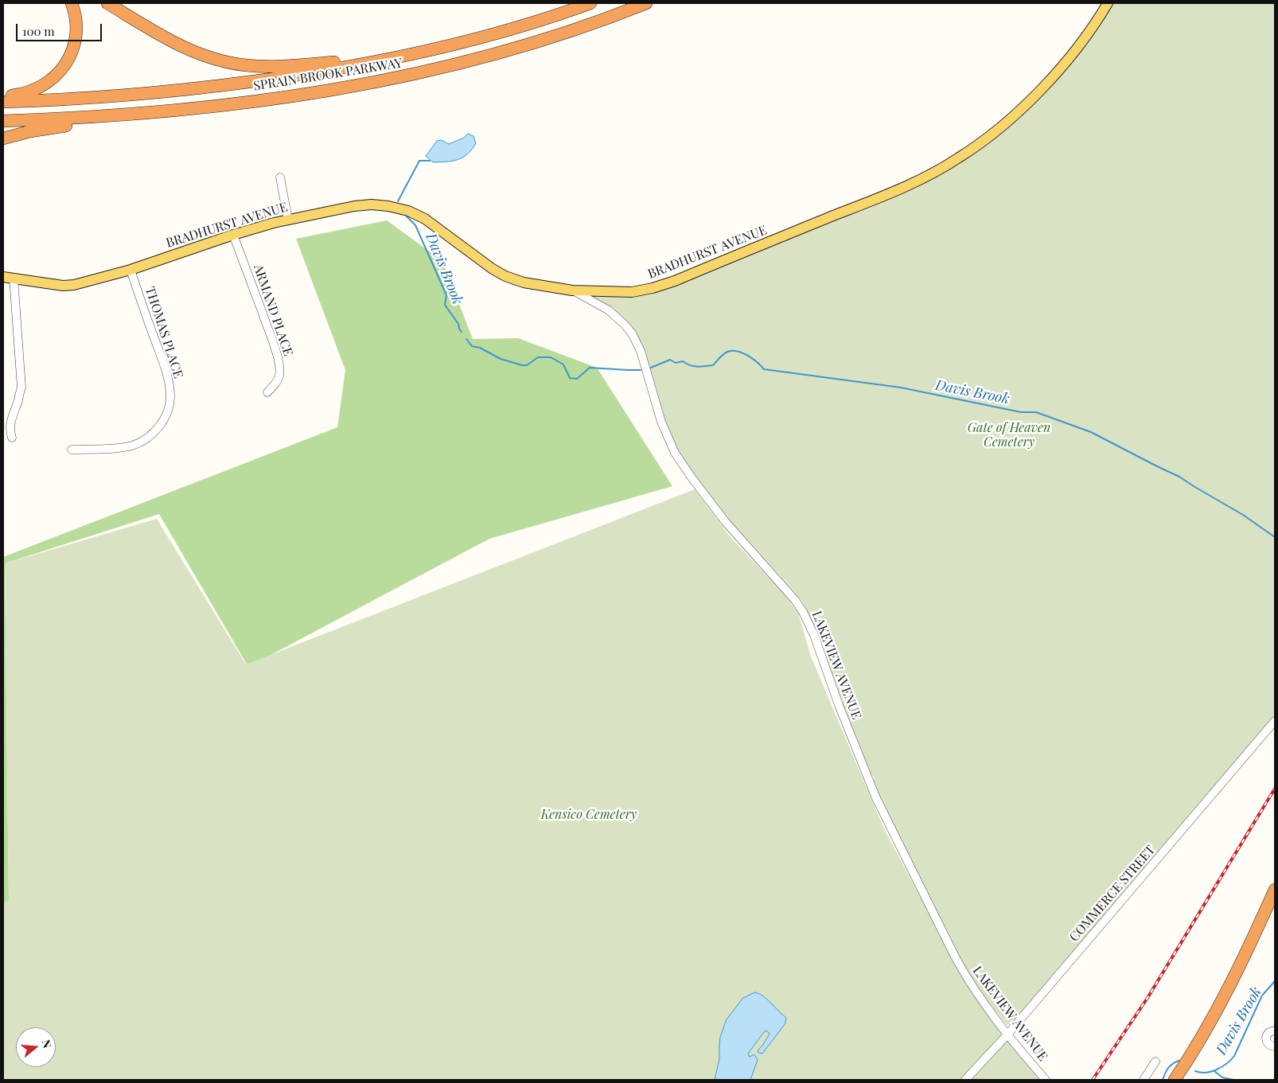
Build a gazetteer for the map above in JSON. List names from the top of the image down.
{
  "streets": {
    "highway": ["SPRAIN BROOK PARKWAY"],
    "main road": ["BRADHURST AVENUE"],
    "street": [
      "ARMAND PLACE",
      "THOMAS PLACE",
      "LAKEVIEW AVENUE",
      "COMMERCE STREET"
    ]
  },
  "crossings": [
    ["BRADHURST AVENUE", "ARMAND PLACE"],
    ["BRADHURST AVENUE", "THOMAS PLACE"],
    ["BRADHURST AVENUE", "LAKEVIEW AVENUE"],
    ["LAKEVIEW AVENUE", "COMMERCE STREET"]
  ],
  "water": ["Davis Brook"],
  "parks": ["Gate of Heaven Cemetery", "Kensico Cemetery"],
  "scale_bar": "100 m",
  "north": "right"
}
